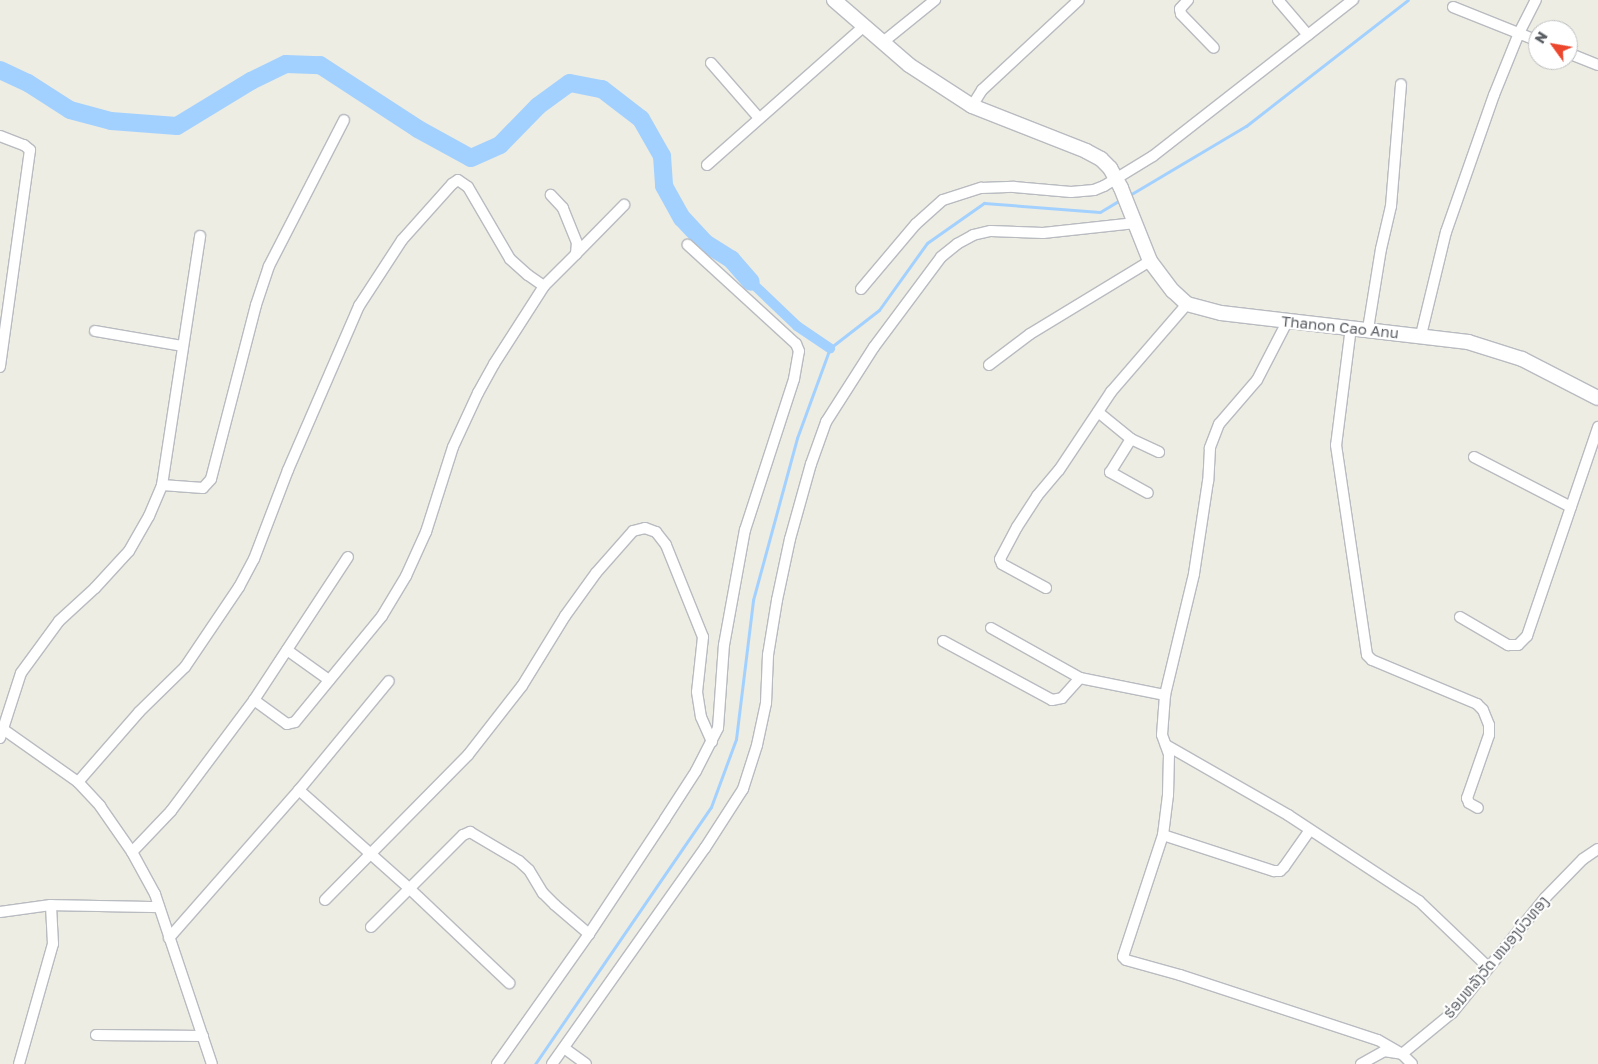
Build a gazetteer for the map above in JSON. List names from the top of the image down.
{
  "streets": {
    "street": ["Thanon Cao Anu", "ຮ່ອມຫລັງວັດ ຫນອງບົວທອງ"]
  },
  "north": "top left"
}
